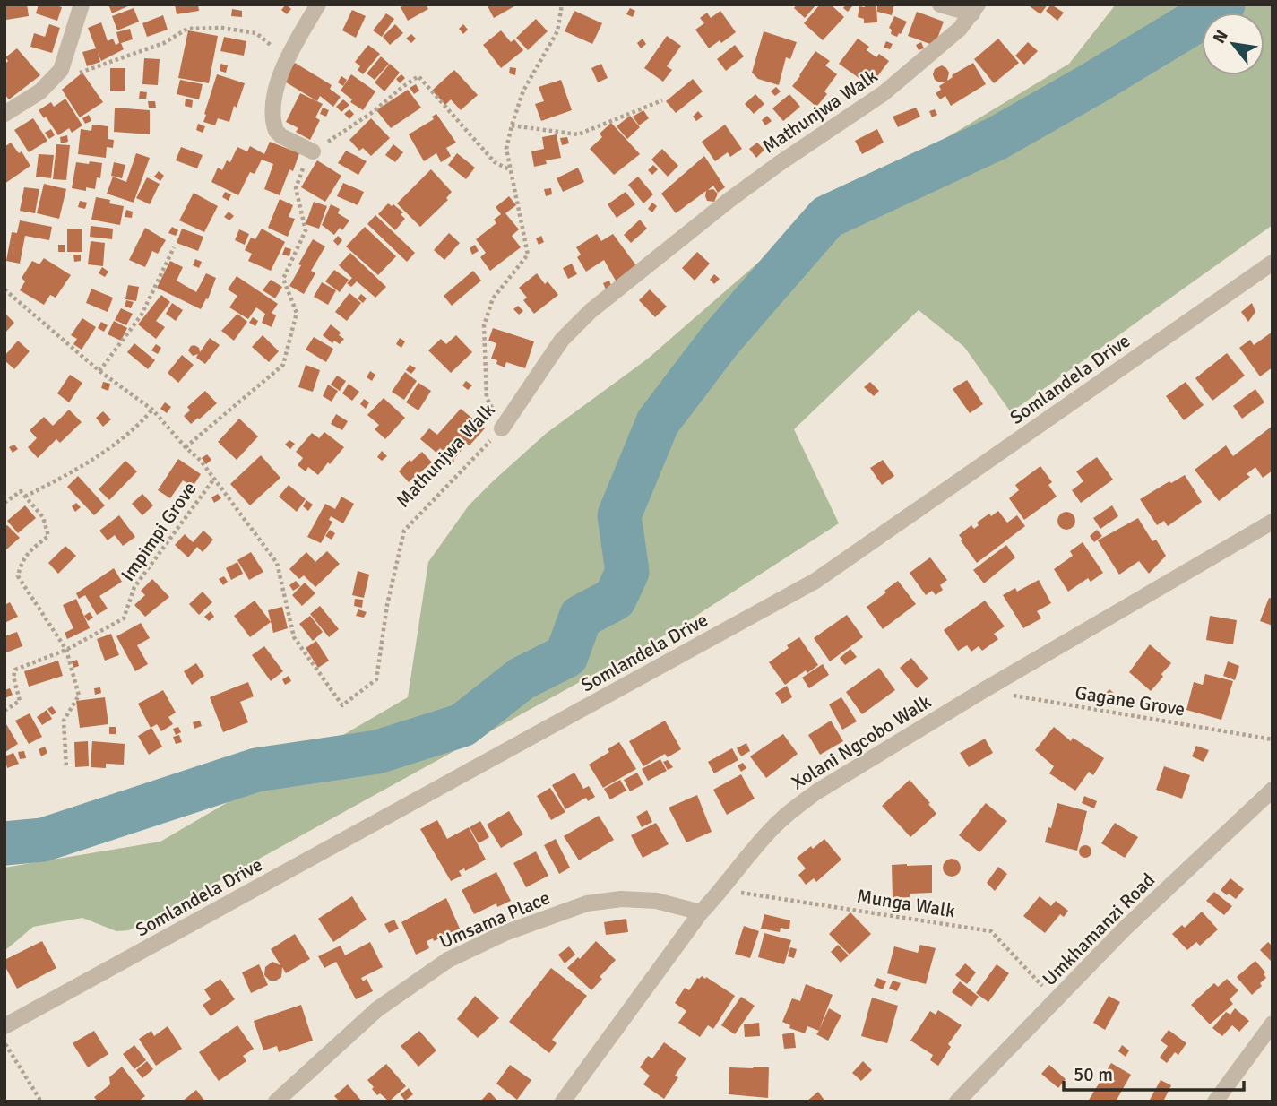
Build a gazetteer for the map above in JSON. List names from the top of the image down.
{
  "streets": {
    "street": [
      "Mathunjwa Walk",
      "Somlandela Drive",
      "Xolani Ngcobo Walk",
      "Umsama Place",
      "Umkhamanzi Road"
    ],
    "path": ["Impimpi Grove", "Gagane Grove", "Munga Walk"]
  },
  "crossings": [
    ["Mathunjwa Walk", "Impimpi Grove"],
    ["Gagane Grove", "Xolani Ngcobo Walk"],
    ["Xolani Ngcobo Walk", "Munga Walk"],
    ["Xolani Ngcobo Walk", "Umsama Place"],
    ["Munga Walk", "Umkhamanzi Road"]
  ],
  "scale_bar": "50 m",
  "north": "top left"
}
